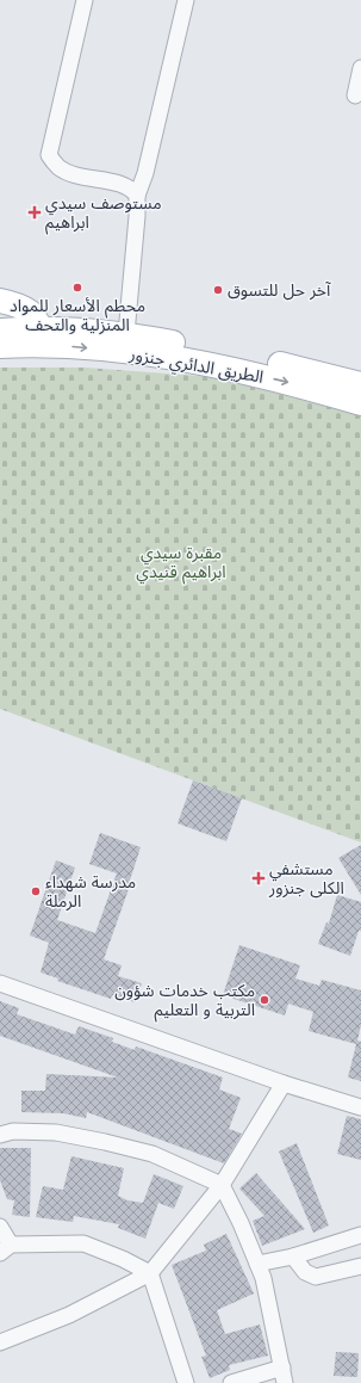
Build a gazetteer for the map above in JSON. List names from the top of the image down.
{
  "streets": {
    "main road": ["الطريق الدائري جنزور"]
  },
  "parks": ["مقبرة سيدي ابراهيم قنيدي"],
  "places": {
    "health": ["مستوصف سيدي ابراهيم", "مستشفي الكلى جنزور"],
    "other": [
      "محطم الأسعار للمواد المنزلية والتحف",
      "آخر حل للتسوق",
      "مدرسة شهداء الرملة",
      "مكتب خدمات شؤون التربية و التعليم"
    ]
  }
}
